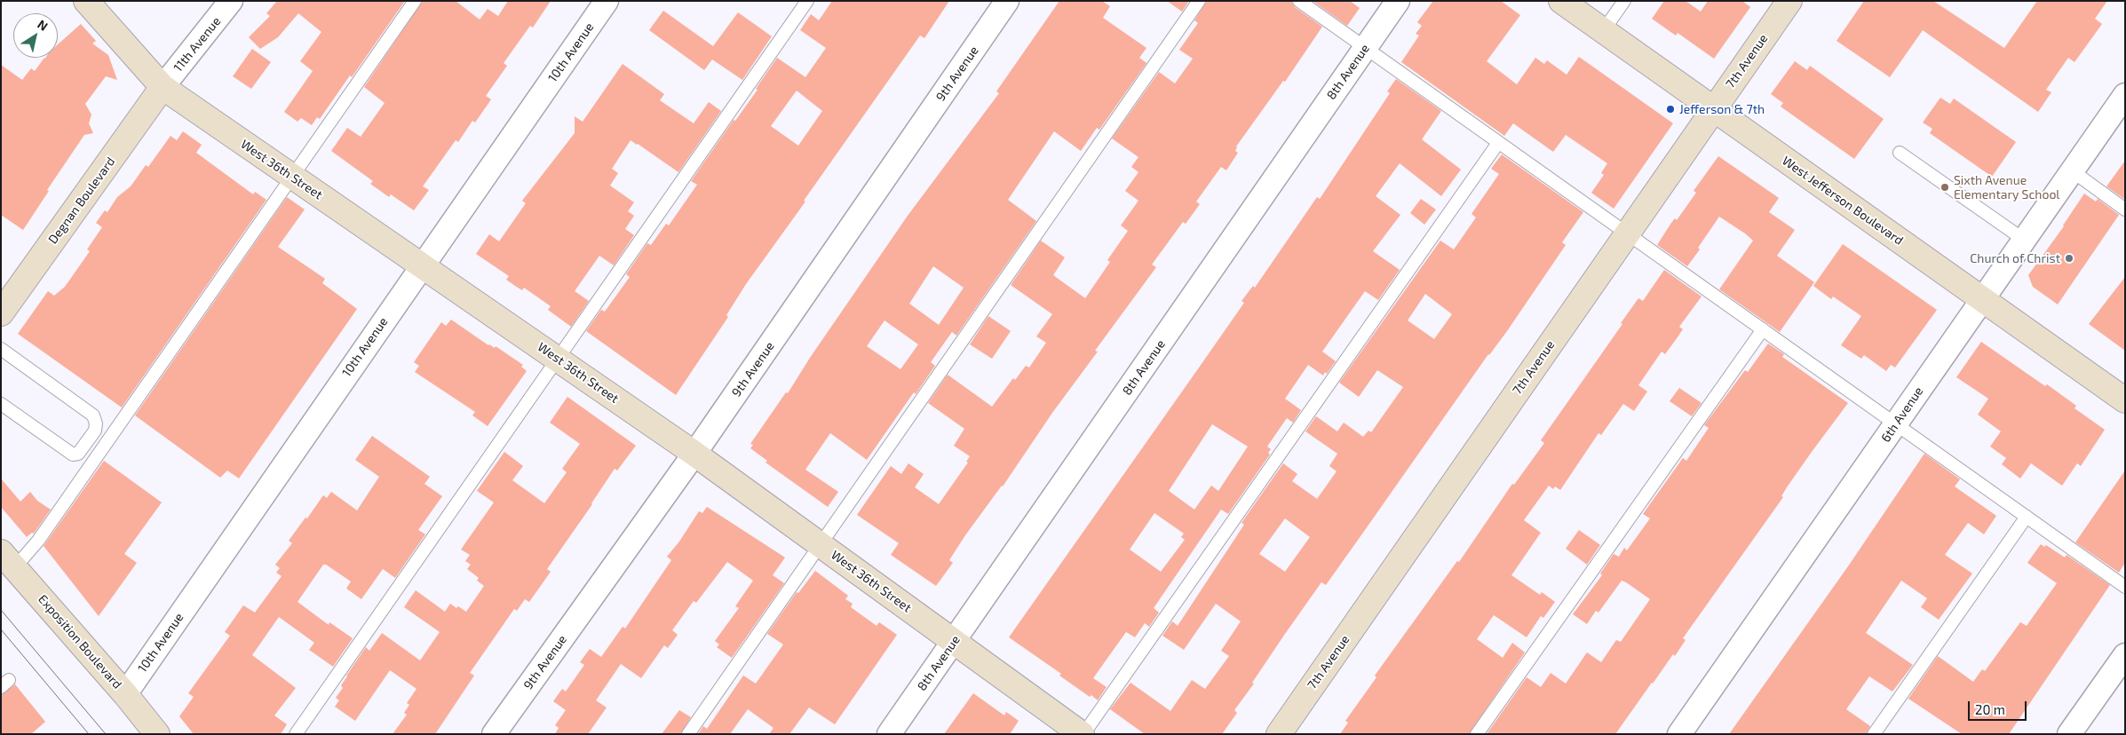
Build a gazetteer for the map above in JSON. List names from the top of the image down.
{
  "streets": {
    "street": [
      "11th Avenue",
      "10th Avenue",
      "7th Avenue",
      "8th Avenue",
      "9th Avenue",
      "West 36th Street",
      "Degnan Boulevard",
      "West Jefferson Boulevard",
      "6th Avenue",
      "Exposition Boulevard"
    ]
  },
  "crossings": [
    ["11th Avenue", "West 36th Street"],
    ["11th Avenue", "Degnan Boulevard"],
    ["10th Avenue", "West 36th Street"],
    ["10th Avenue", "Exposition Boulevard"],
    ["7th Avenue", "West Jefferson Boulevard"],
    ["8th Avenue", "West 36th Street"],
    ["9th Avenue", "West 36th Street"],
    ["West 36th Street", "Degnan Boulevard"],
    ["West Jefferson Boulevard", "6th Avenue"]
  ],
  "places": ["Jefferson & 7th", "Sixth Avenue Elementary School", "Church of Christ"],
  "scale_bar": "20 m",
  "north": "top right"
}
